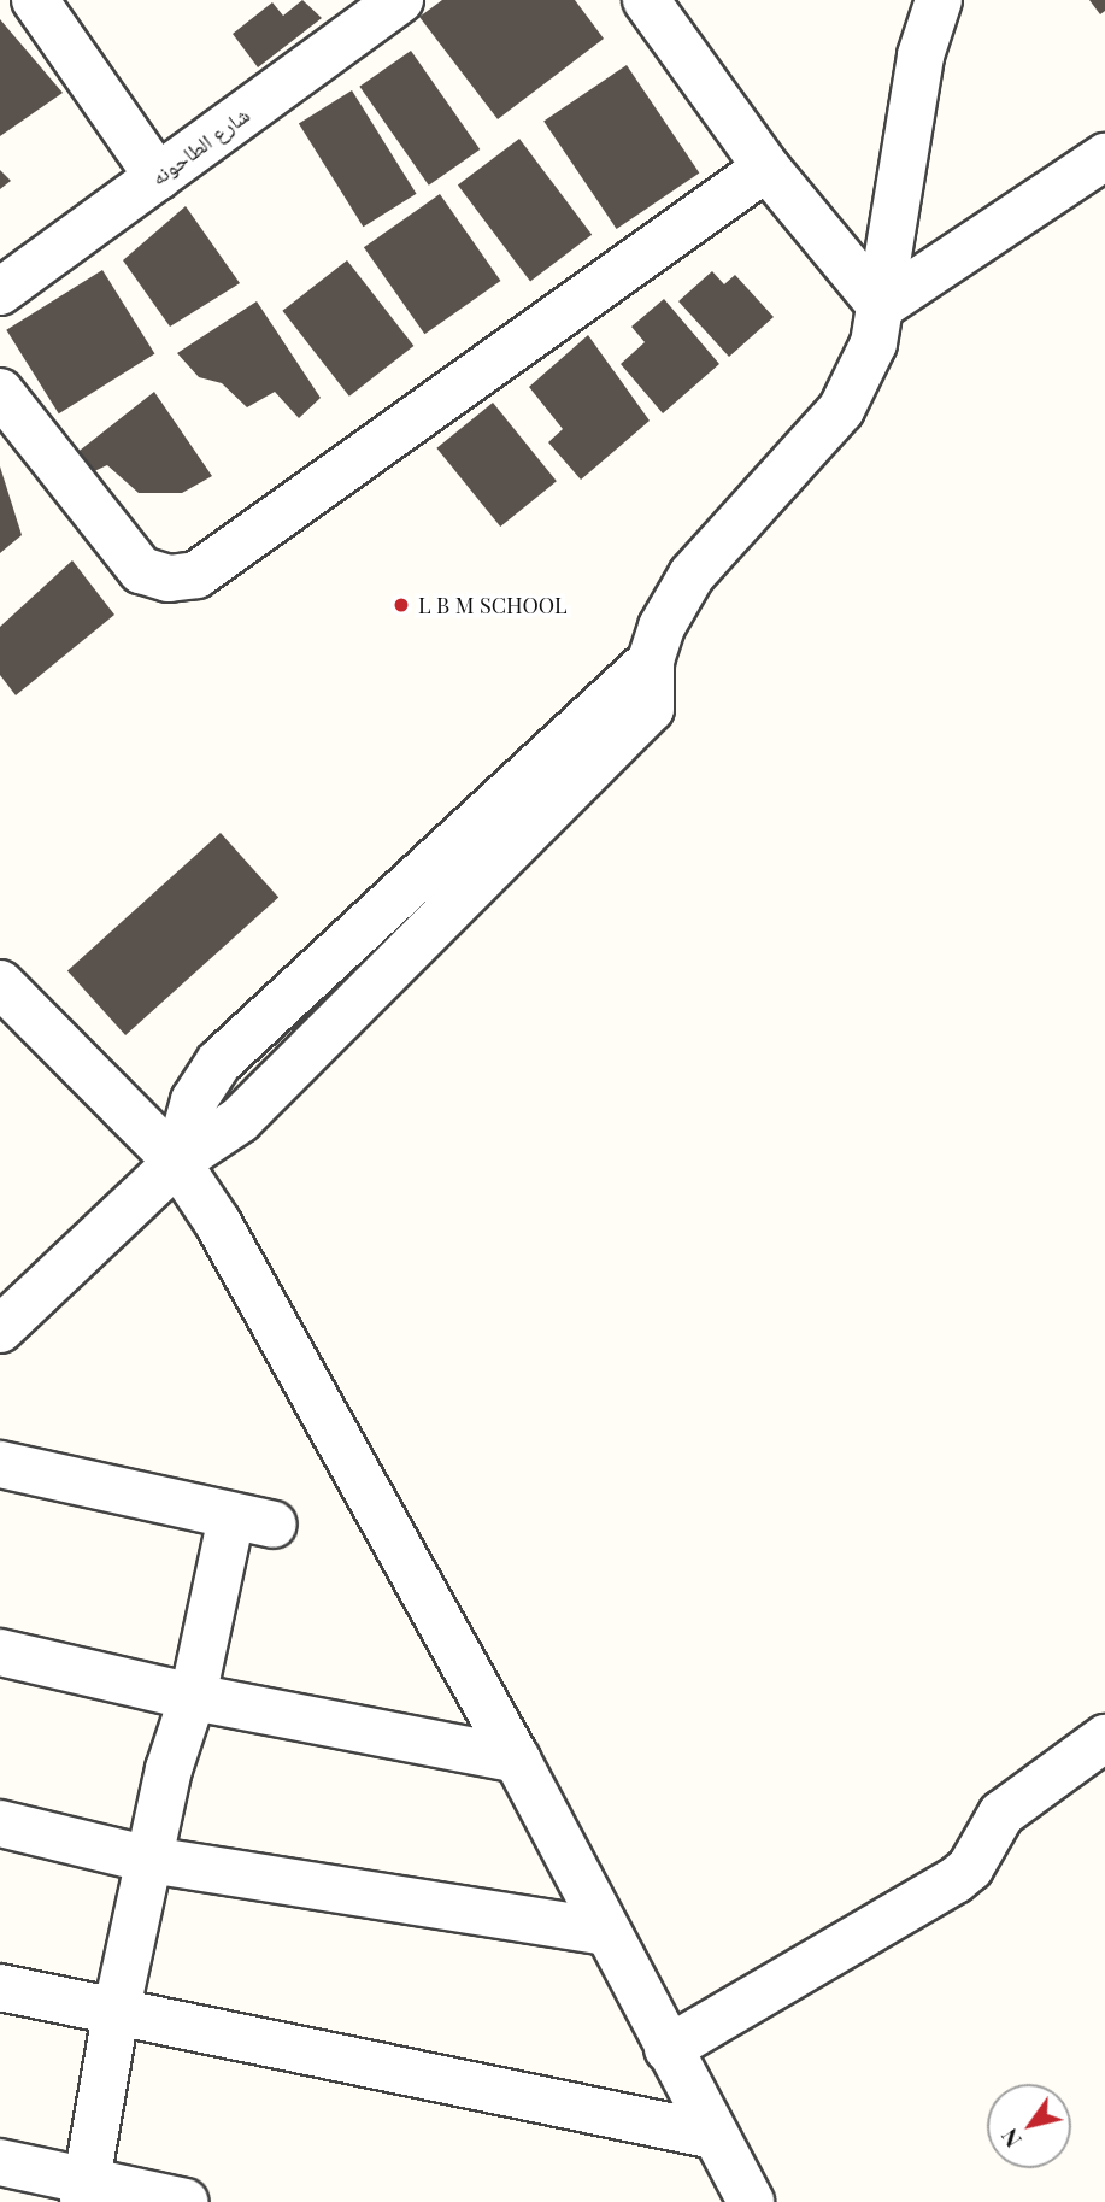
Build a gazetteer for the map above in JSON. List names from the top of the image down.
{
  "streets": {
    "street": ["شارع الطاحونه"]
  },
  "places": ["L B M SCHOOL"],
  "north": "bottom left"
}
